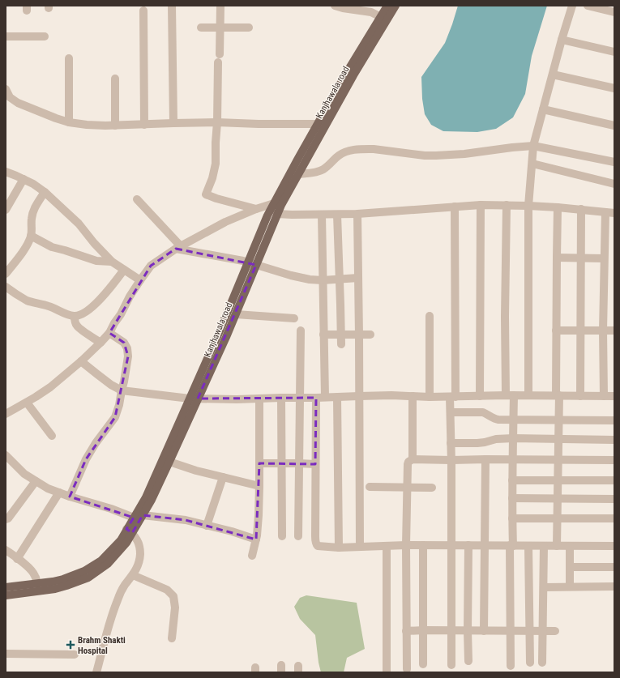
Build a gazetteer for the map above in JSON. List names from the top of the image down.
{
  "streets": {
    "main road": ["Kanjhawala road"]
  },
  "places": {
    "health": ["Brahm Shakti Hospital"]
  }
}
